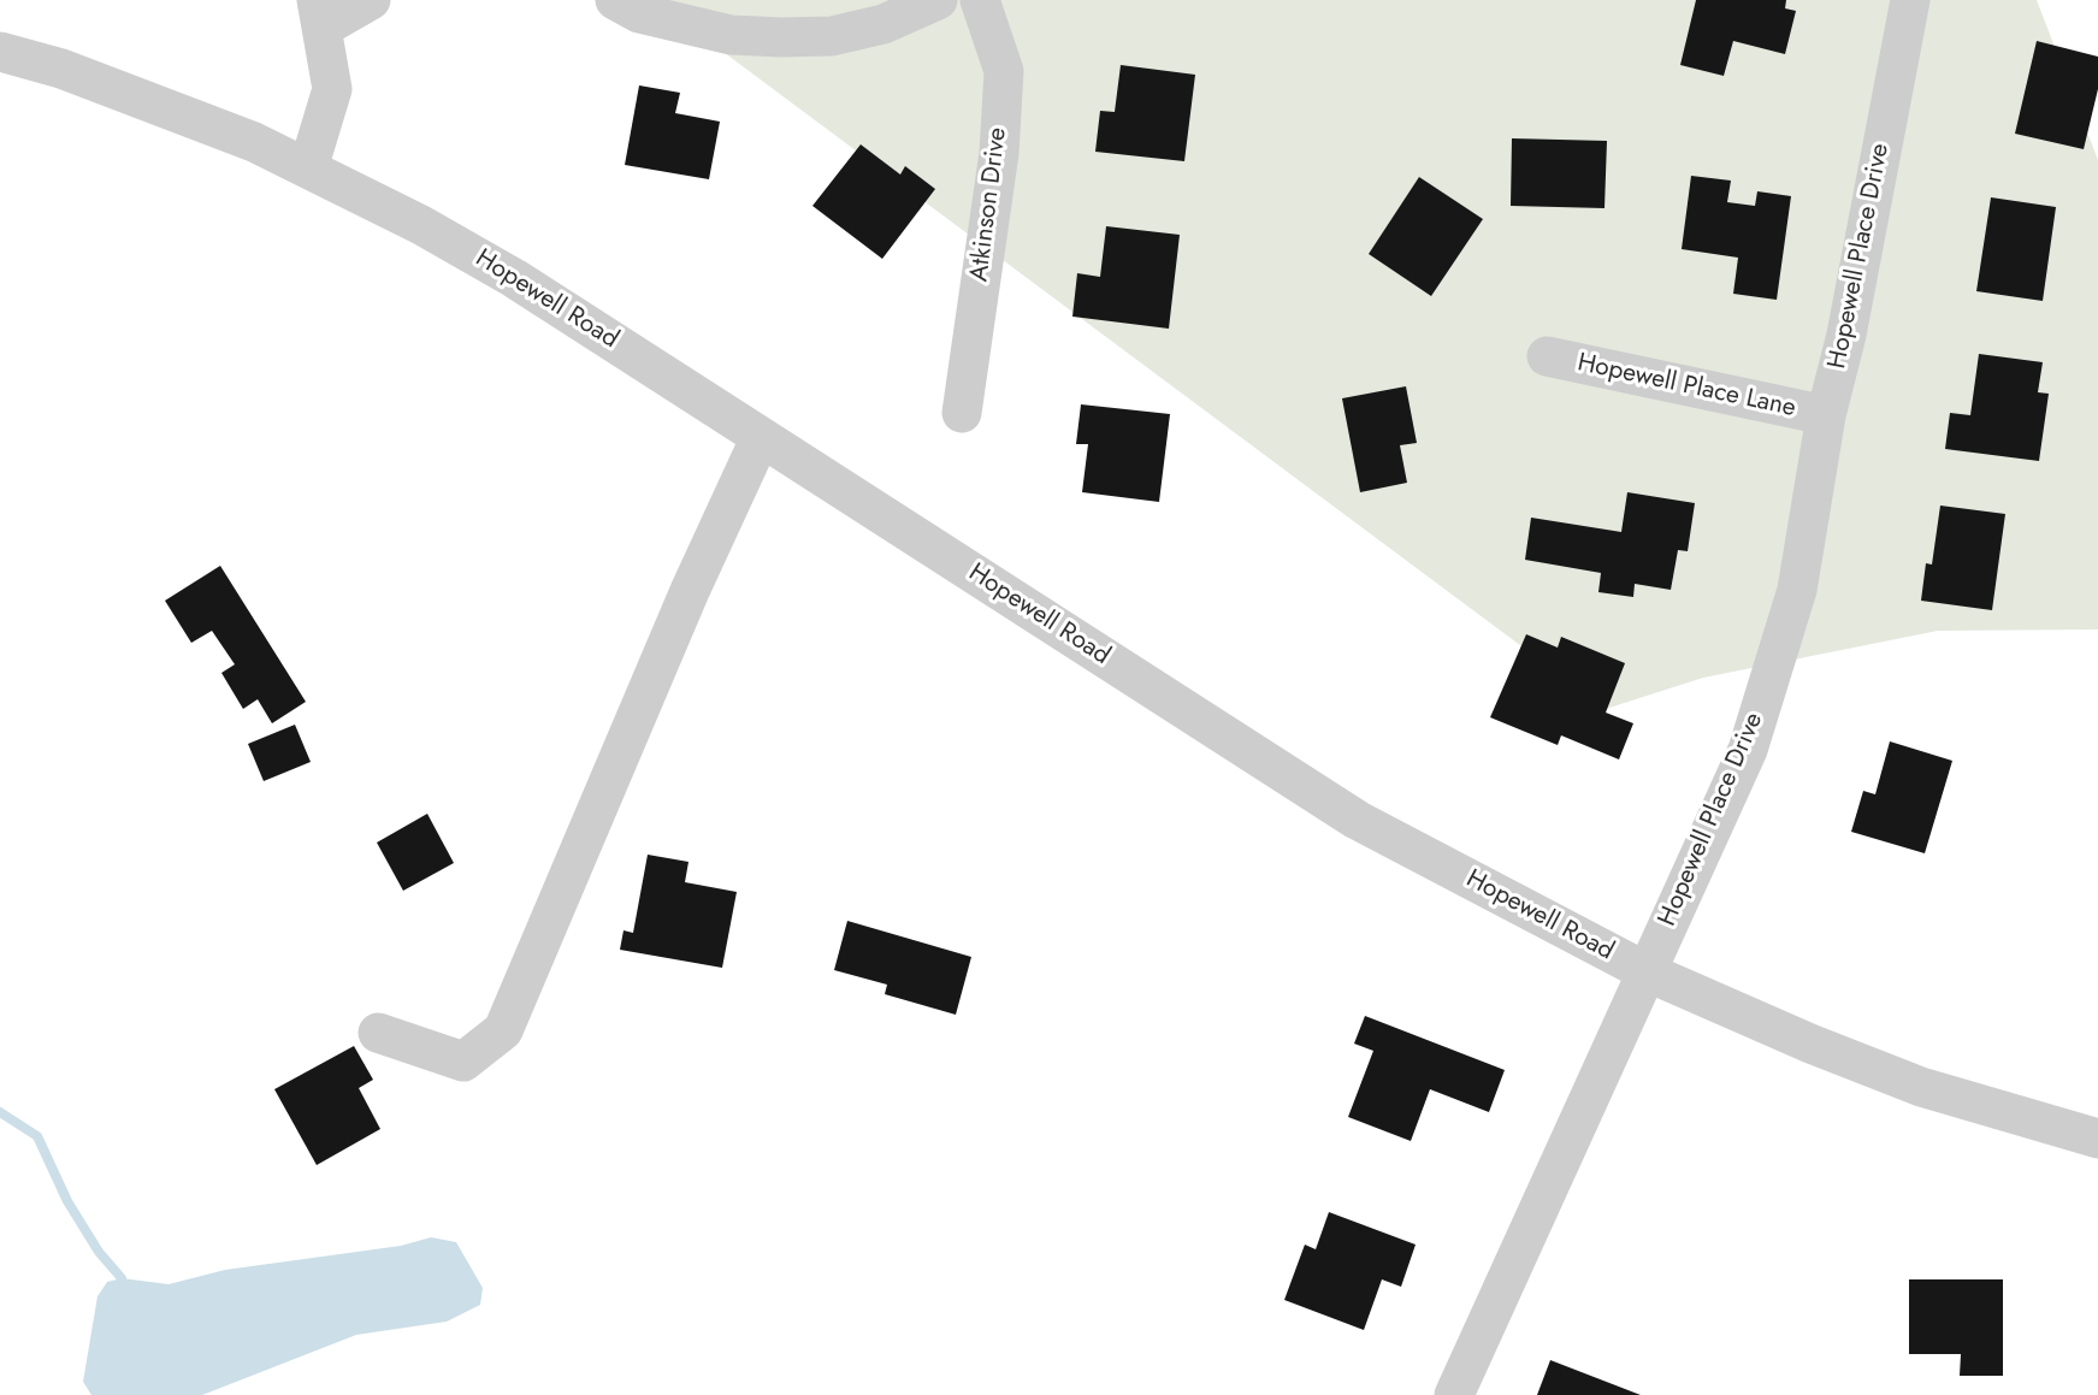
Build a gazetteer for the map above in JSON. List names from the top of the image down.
{
  "streets": {
    "street": [
      "Atkinson Drive",
      "Hopewell Place Drive",
      "Hopewell Road",
      "Hopewell Place Lane"
    ]
  },
  "crossings": [
    ["Hopewell Place Drive", "Hopewell Road"],
    ["Hopewell Place Drive", "Hopewell Place Lane"]
  ]
}
